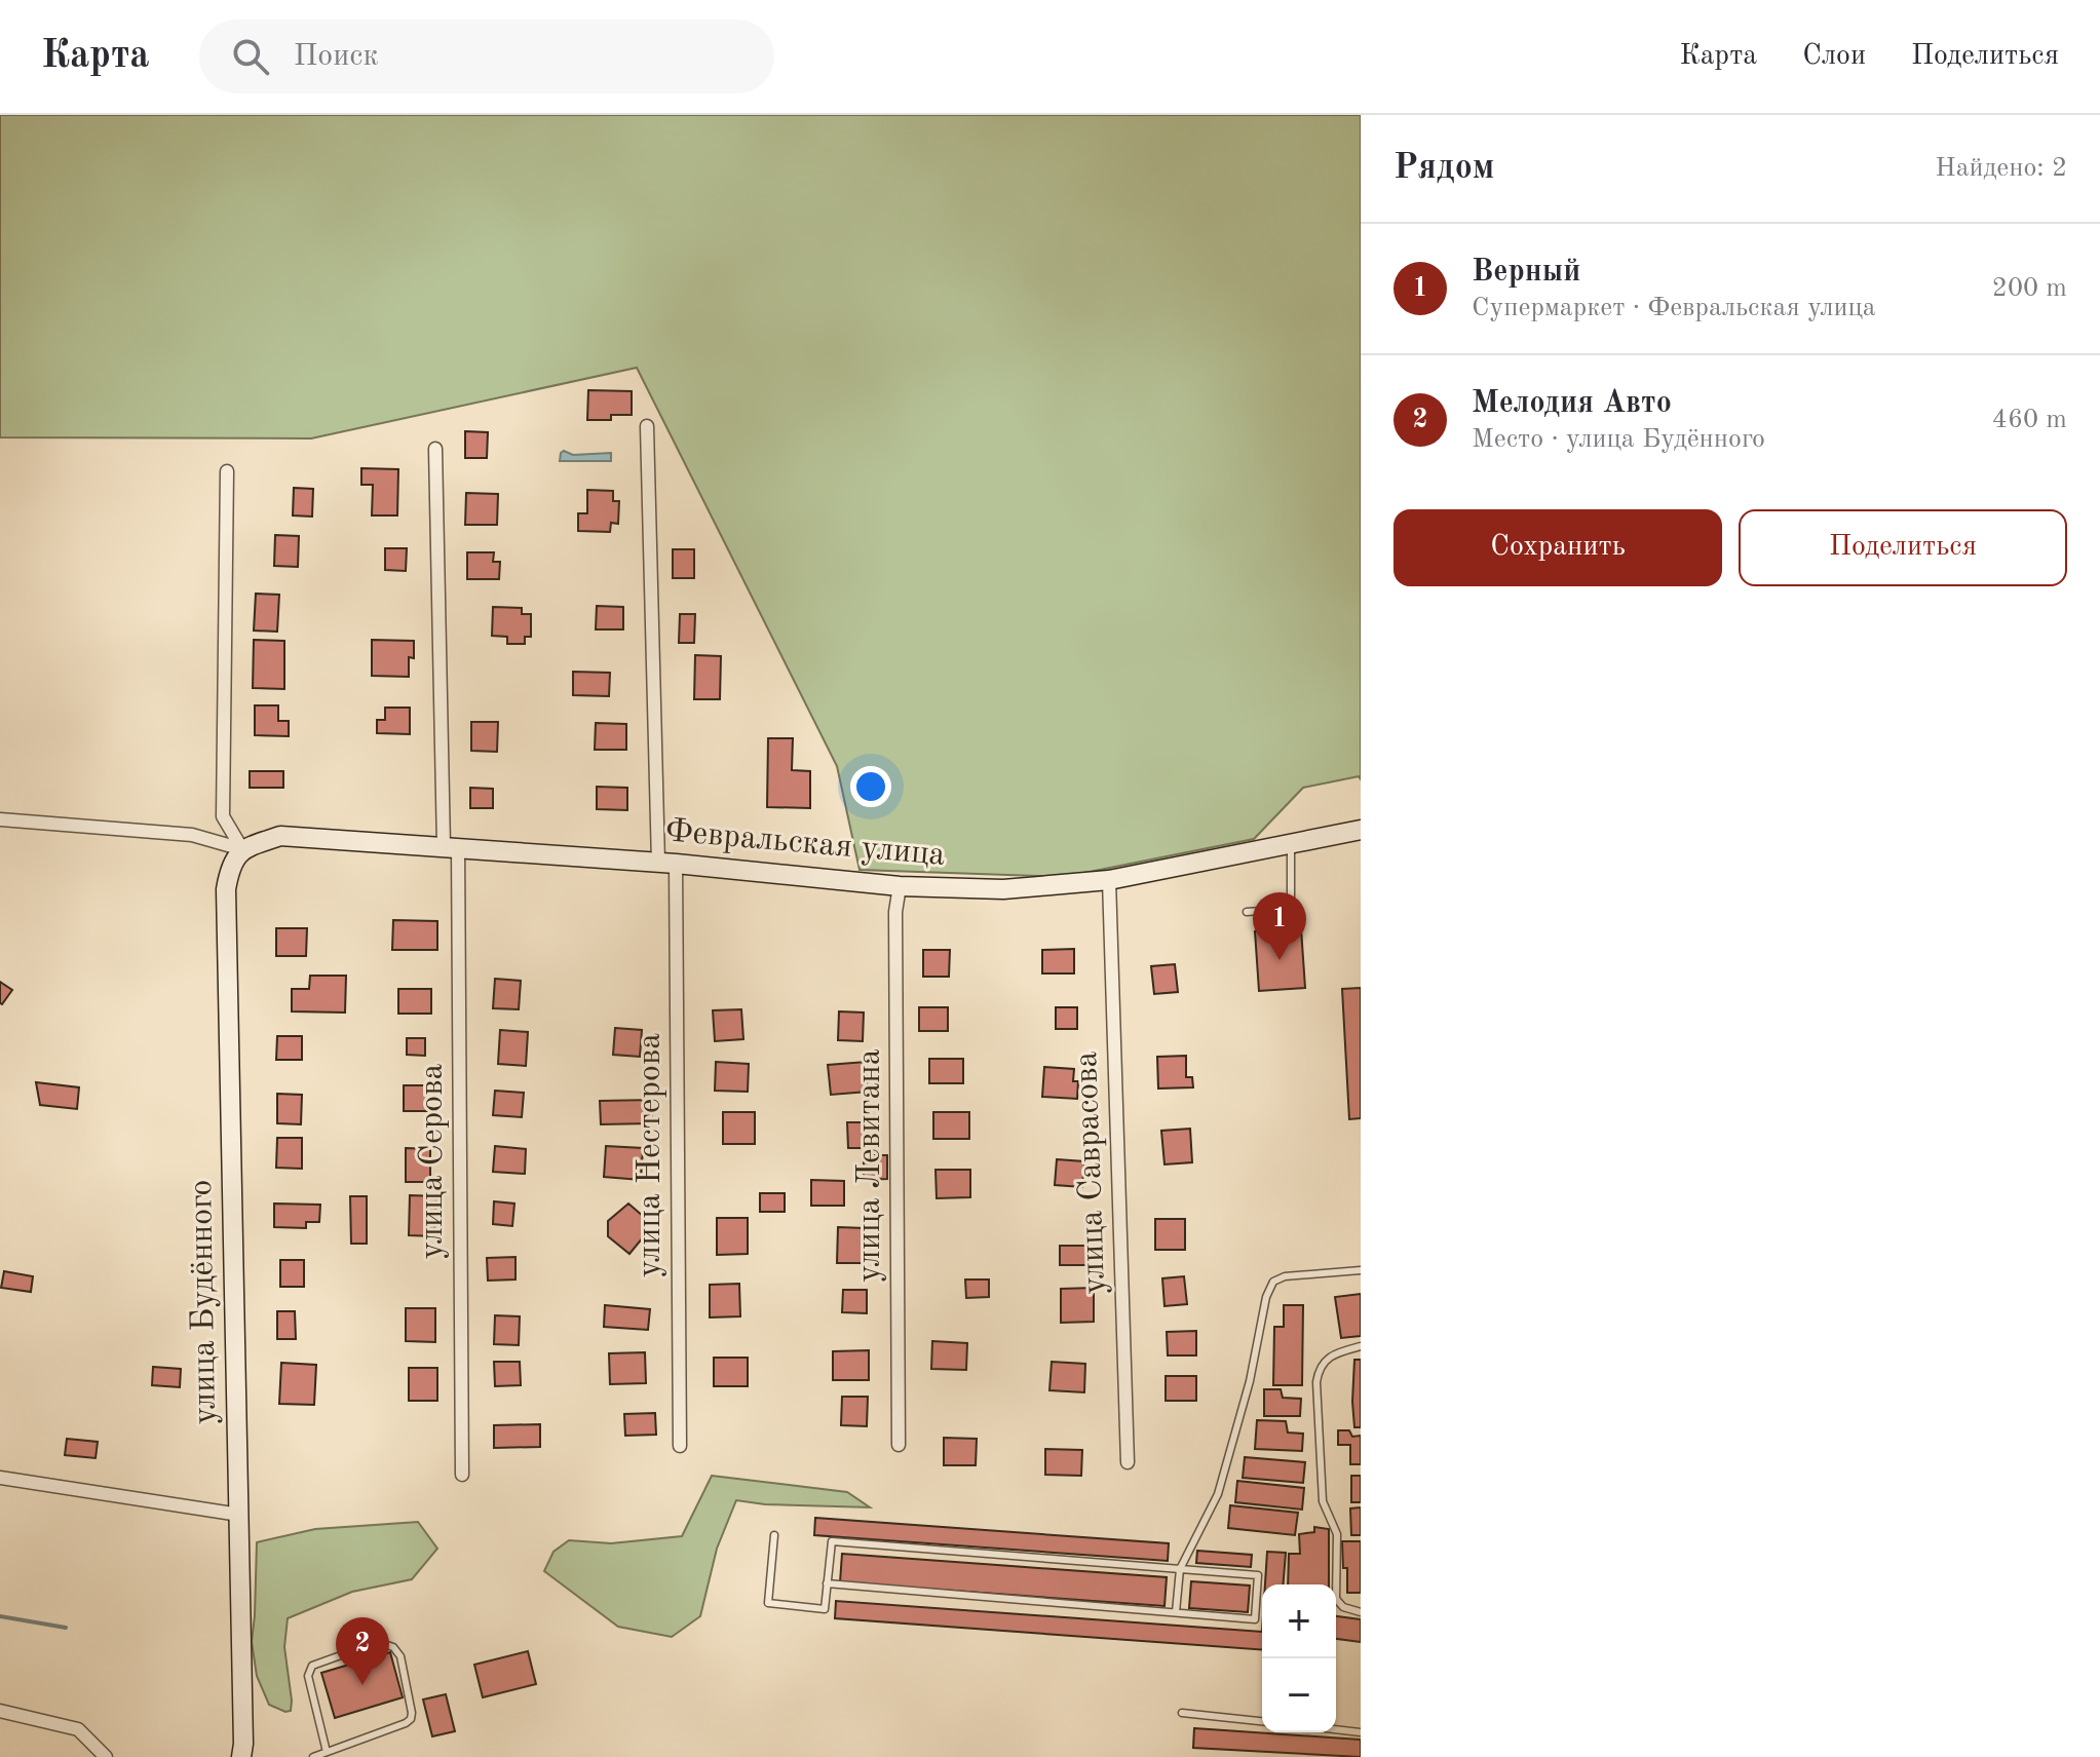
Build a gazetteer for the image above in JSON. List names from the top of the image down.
{
  "streets": {
    "main road": ["Февральская улица", "улица Будённого"],
    "street": [
      "улица Нестерова",
      "улица Серова",
      "улица Левитана",
      "улица Саврасова"
    ]
  },
  "crossings": [
    ["Февральская улица", "улица Нестерова"],
    ["Февральская улица", "улица Серова"],
    ["Февральская улица", "улица Левитана"],
    ["Февральская улица", "улица Саврасова"],
    ["Февральская улица", "улица Будённого"]
  ],
  "page": {
    "header": "Карта",
    "search": "Поиск",
    "nav": ["Карта", "Слои", "Поделиться"],
    "heading": ["Рядом", "Найдено: 2"],
    "list": [
      {
        "mark": "1",
        "name": "Верный",
        "note": "Супермаркет · Февральская улица",
        "value": "200 m"
      },
      {
        "mark": "2",
        "name": "Мелодия Авто",
        "note": "Место · улица Будённого",
        "value": "460 m"
      }
    ],
    "buttons": ["Сохранить", "Поделиться"],
    "pins": ["1", "2"],
    "map_buttons": ["+", "−"]
  }
}
